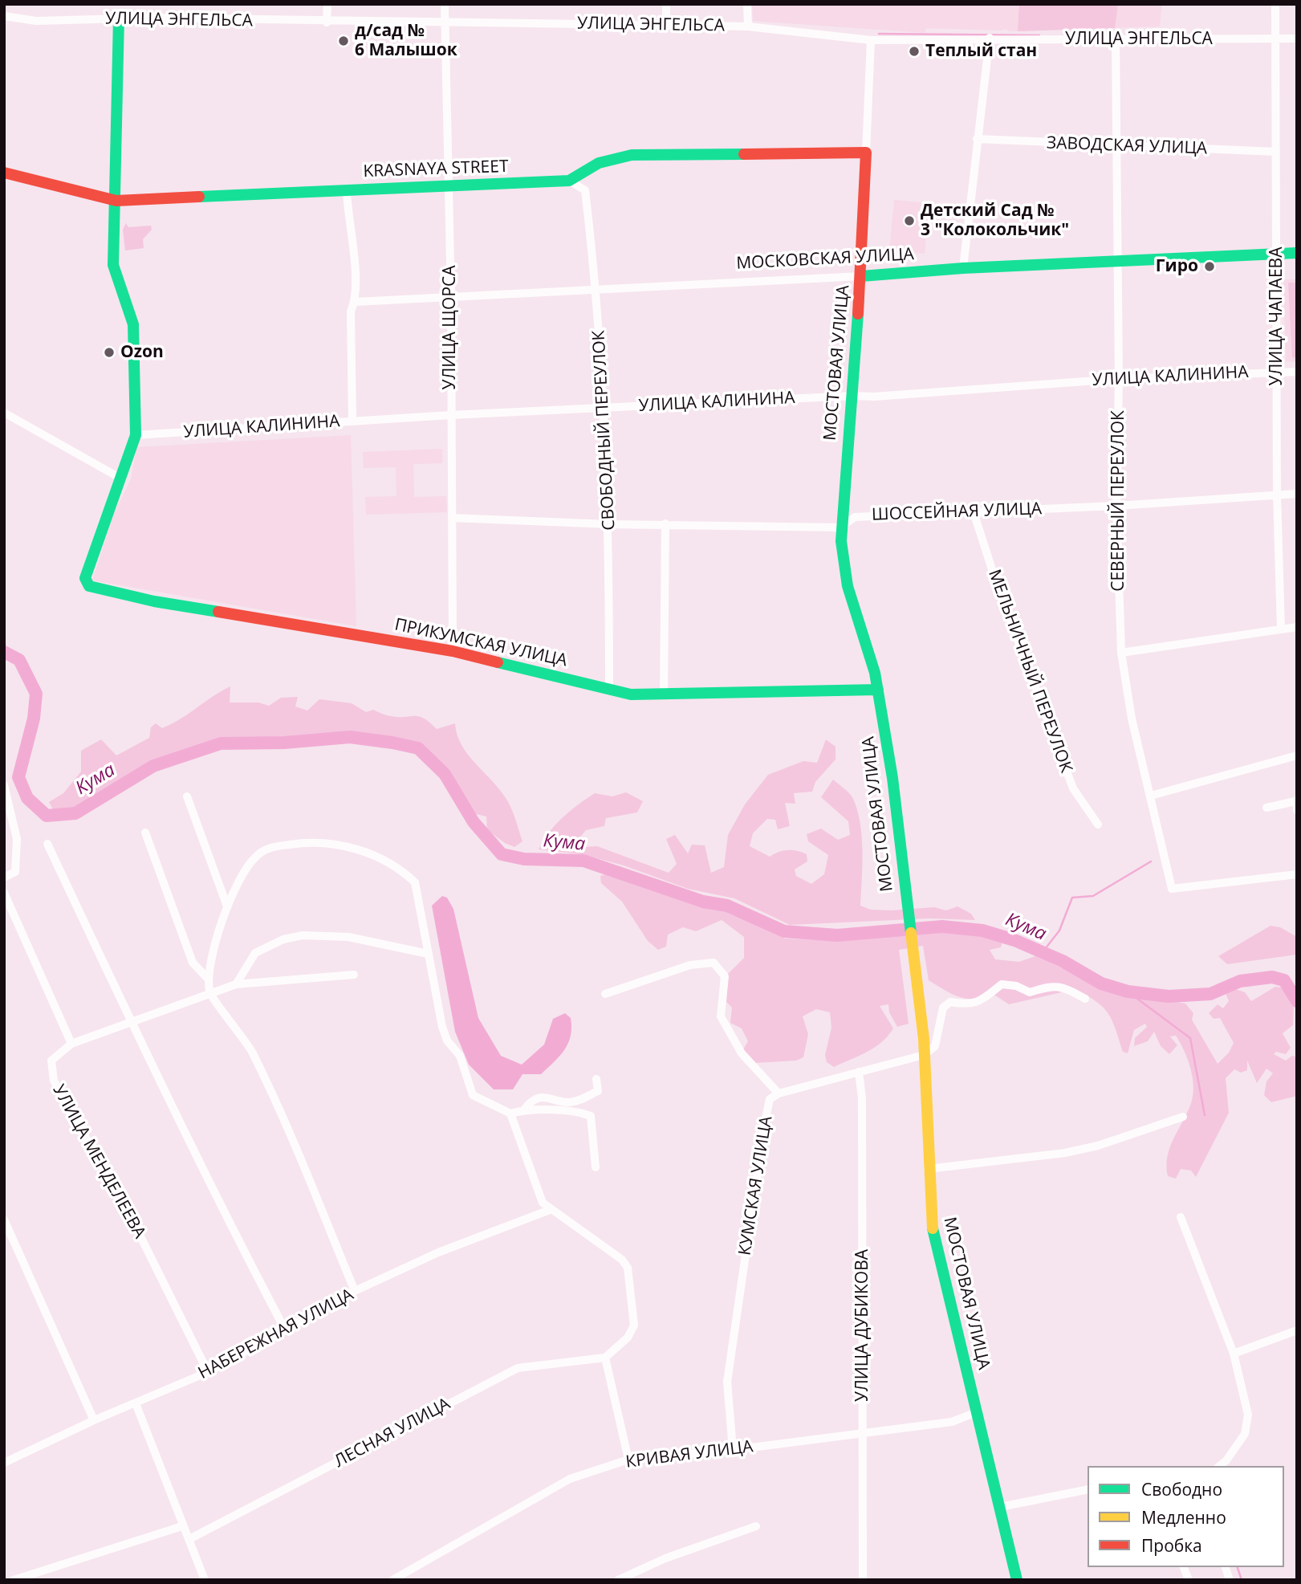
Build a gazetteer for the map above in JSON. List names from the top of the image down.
{
  "streets": {
    "street": [
      "УЛИЦА ЭНГЕЛЬСА",
      "ЗАВОДСКАЯ УЛИЦА",
      "KRASNAYA STREET",
      "МОСКОВСКАЯ УЛИЦА",
      "УЛИЦА ЧАПАЕВА",
      "УЛИЦА ЩОРСА",
      "МОСТОВАЯ УЛИЦА",
      "УЛИЦА КАЛИНИНА",
      "СВОБОДНЫЙ ПЕРЕУЛОК",
      "СЕВЕРНЫЙ ПЕРЕУЛОК",
      "ШОССЕЙНАЯ УЛИЦА",
      "ПРИКУМСКАЯ УЛИЦА",
      "МЕЛЬНИЧНЫЙ ПЕРЕУЛОК",
      "УЛИЦА МЕНДЕЛЕЕВА",
      "КУМСКАЯ УЛИЦА",
      "УЛИЦА ДУБИКОВА",
      "НАБЕРЕЖНАЯ УЛИЦА",
      "ЛЕСНАЯ УЛИЦА",
      "КРИВАЯ УЛИЦА"
    ]
  },
  "crossings": [
    ["УЛИЦА ЭНГЕЛЬСА", "УЛИЦА ЧАПАЕВА"],
    ["УЛИЦА ЭНГЕЛЬСА", "УЛИЦА ЩОРСА"],
    ["УЛИЦА ЭНГЕЛЬСА", "МОСТОВАЯ УЛИЦА"],
    ["УЛИЦА ЭНГЕЛЬСА", "СЕВЕРНЫЙ ПЕРЕУЛОК"],
    ["ЗАВОДСКАЯ УЛИЦА", "УЛИЦА ЧАПАЕВА"],
    ["ЗАВОДСКАЯ УЛИЦА", "СЕВЕРНЫЙ ПЕРЕУЛОК"],
    ["KRASNAYA STREET", "УЛИЦА ЩОРСА"],
    ["KRASNAYA STREET", "МОСТОВАЯ УЛИЦА"],
    ["KRASNAYA STREET", "СВОБОДНЫЙ ПЕРЕУЛОК"],
    ["МОСКОВСКАЯ УЛИЦА", "УЛИЦА ЧАПАЕВА"],
    ["МОСКОВСКАЯ УЛИЦА", "УЛИЦА ЩОРСА"],
    ["МОСКОВСКАЯ УЛИЦА", "МОСТОВАЯ УЛИЦА"],
    ["МОСКОВСКАЯ УЛИЦА", "СВОБОДНЫЙ ПЕРЕУЛОК"],
    ["МОСКОВСКАЯ УЛИЦА", "СЕВЕРНЫЙ ПЕРЕУЛОК"],
    ["УЛИЦА ЧАПАЕВА", "УЛИЦА КАЛИНИНА"],
    ["УЛИЦА ЧАПАЕВА", "ШОССЕЙНАЯ УЛИЦА"],
    ["УЛИЦА ЩОРСА", "УЛИЦА КАЛИНИНА"],
    ["УЛИЦА ЩОРСА", "ШОССЕЙНАЯ УЛИЦА"],
    ["УЛИЦА ЩОРСА", "ПРИКУМСКАЯ УЛИЦА"],
    ["МОСТОВАЯ УЛИЦА", "УЛИЦА КАЛИНИНА"],
    ["МОСТОВАЯ УЛИЦА", "ШОССЕЙНАЯ УЛИЦА"],
    ["МОСТОВАЯ УЛИЦА", "ПРИКУМСКАЯ УЛИЦА"],
    ["МОСТОВАЯ УЛИЦА", "КРИВАЯ УЛИЦА"],
    ["УЛИЦА КАЛИНИНА", "СВОБОДНЫЙ ПЕРЕУЛОК"],
    ["УЛИЦА КАЛИНИНА", "СЕВЕРНЫЙ ПЕРЕУЛОК"],
    ["СВОБОДНЫЙ ПЕРЕУЛОК", "ШОССЕЙНАЯ УЛИЦА"],
    ["СВОБОДНЫЙ ПЕРЕУЛОК", "ПРИКУМСКАЯ УЛИЦА"],
    ["СЕВЕРНЫЙ ПЕРЕУЛОК", "ШОССЕЙНАЯ УЛИЦА"],
    ["ШОССЕЙНАЯ УЛИЦА", "МЕЛЬНИЧНЫЙ ПЕРЕУЛОК"],
    ["УЛИЦА МЕНДЕЛЕЕВА", "НАБЕРЕЖНАЯ УЛИЦА"],
    ["КУМСКАЯ УЛИЦА", "КРИВАЯ УЛИЦА"],
    ["УЛИЦА ДУБИКОВА", "КРИВАЯ УЛИЦА"]
  ],
  "water": ["Кума"],
  "places": [
    "д/сад № 6 Малышок",
    "Теплый стан",
    "Детский Сад № 3 \"Колокольчик\"",
    "Гиро",
    "Ozon"
  ],
  "legend": ["Свободно", "Медленно", "Пробка"]
}
